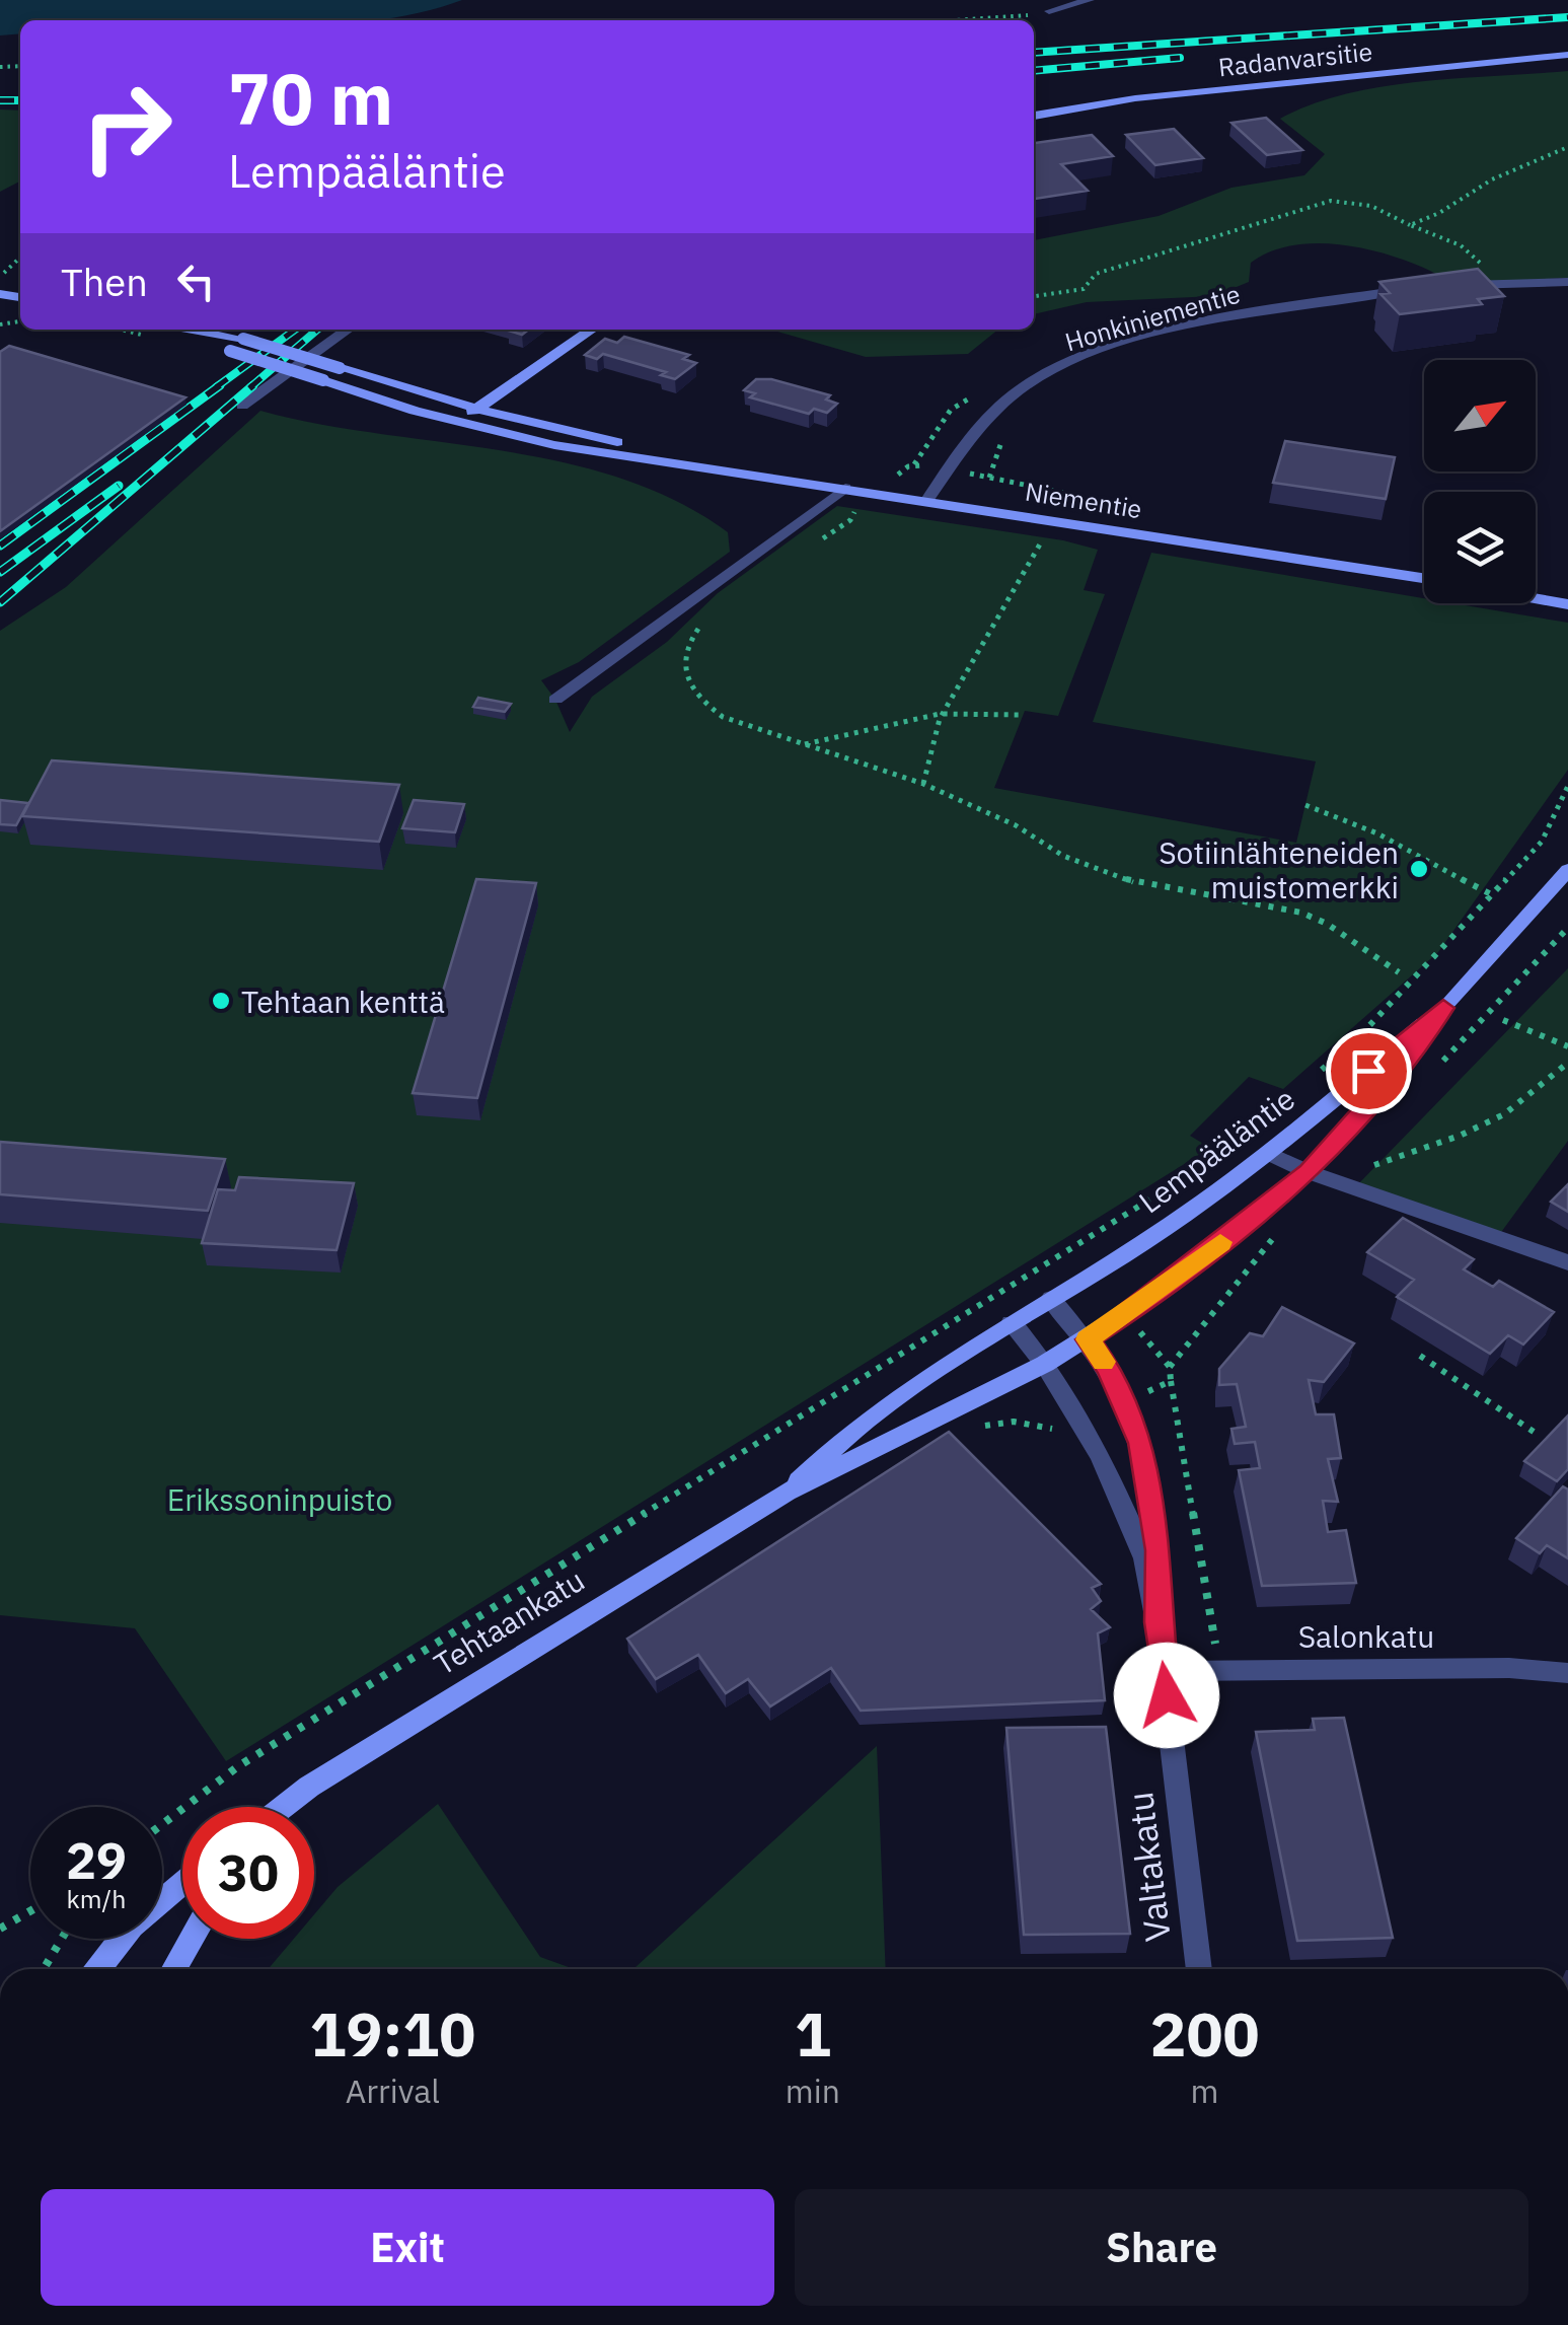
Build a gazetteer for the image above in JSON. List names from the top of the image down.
{
  "streets": {
    "main road": [
      "Radanvarsitie",
      "Niementie",
      "Lempääläntie",
      "Tehtaankatu"
    ],
    "street": ["Honkiniementie", "Salonkatu", "Valtakatu"]
  },
  "crossings": [
    ["Honkiniementie", "Niementie"],
    ["Lempääläntie", "Tehtaankatu"],
    ["Lempääläntie", "Valtakatu"],
    ["Tehtaankatu", "Valtakatu"],
    ["Salonkatu", "Valtakatu"]
  ],
  "parks": ["Erikssoninpuisto"],
  "places": ["Sotiinlähteneiden muistomerkki", "Tehtaan kenttä"],
  "north": "top right",
  "page": {
    "turn": ["70 m", "Lempääläntie"],
    "then": "Then",
    "speed": "29 km/h",
    "limit": "30",
    "eta": [
      "19:10",
      "Arrival",
      "1",
      "min",
      "200",
      "m"
    ],
    "buttons": ["Exit", "Share"]
  }
}
